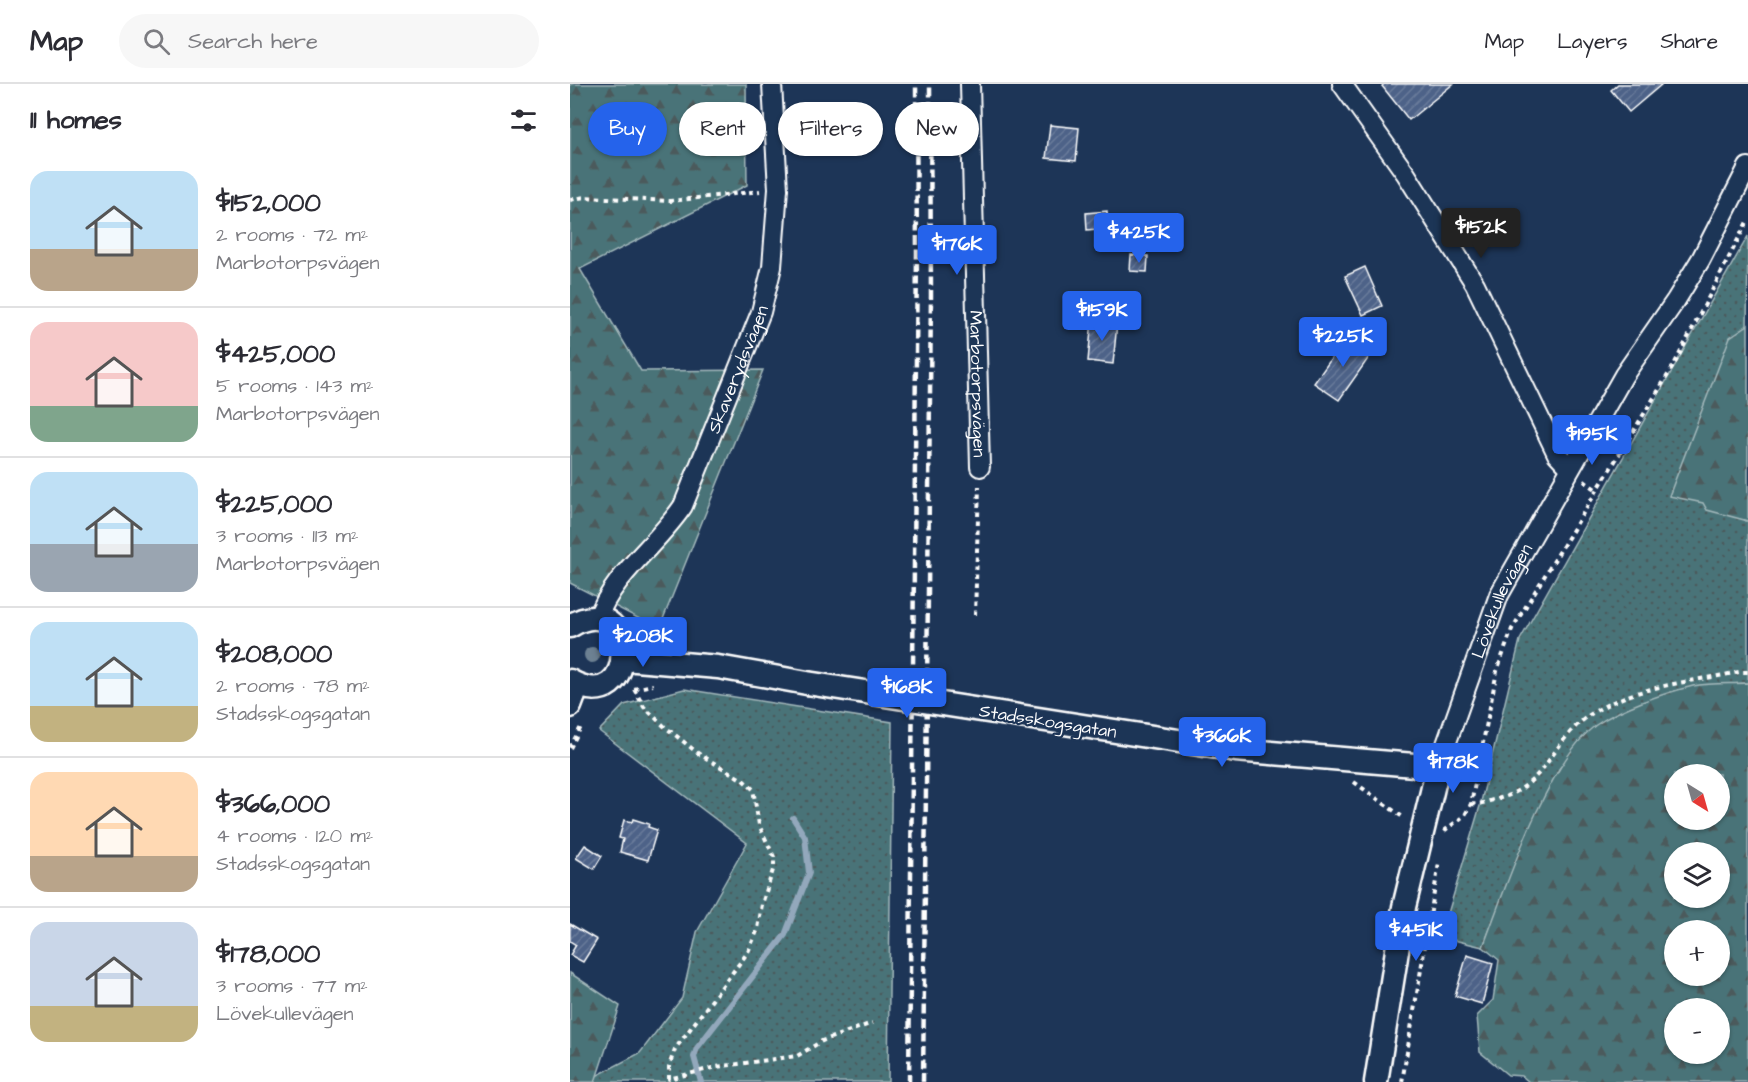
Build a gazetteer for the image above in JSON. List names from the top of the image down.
{
  "streets": {
    "street": [
      "Skaverydsvägen",
      "Marbotorpsvägen",
      "Lövekullevägen",
      "Stadsskogsgatan"
    ]
  },
  "crossings": [
    ["Lövekullevägen", "Stadsskogsgatan"]
  ],
  "north": "bottom right",
  "page": {
    "header": "Map",
    "search": "Search here",
    "nav": ["Map", "Layers", "Share"],
    "heading": "11 homes",
    "chip": [
      "Buy",
      "Rent",
      "Filters",
      "New"
    ],
    "list": [
      {
        "name": "$152,000",
        "note": "2 rooms · 72 m² · Marbotorpsvägen"
      },
      {
        "name": "$425,000",
        "note": "5 rooms · 143 m² · Marbotorpsvägen"
      },
      {
        "name": "$225,000",
        "note": "3 rooms · 113 m² · Marbotorpsvägen"
      },
      {
        "name": "$208,000",
        "note": "2 rooms · 78 m² · Stadsskogsgatan"
      },
      {
        "name": "$366,000",
        "note": "4 rooms · 120 m² · Stadsskogsgatan"
      },
      {
        "name": "$178,000",
        "note": "3 rooms · 77 m² · Lövekullevägen"
      }
    ],
    "price": [
      "$152K",
      "$425K",
      "$176K",
      "$159K",
      "$225K",
      "$195K",
      "$208K",
      "$168K",
      "$366K",
      "$178K",
      "$451K"
    ],
    "map_buttons": ["+", "−"]
  }
}
